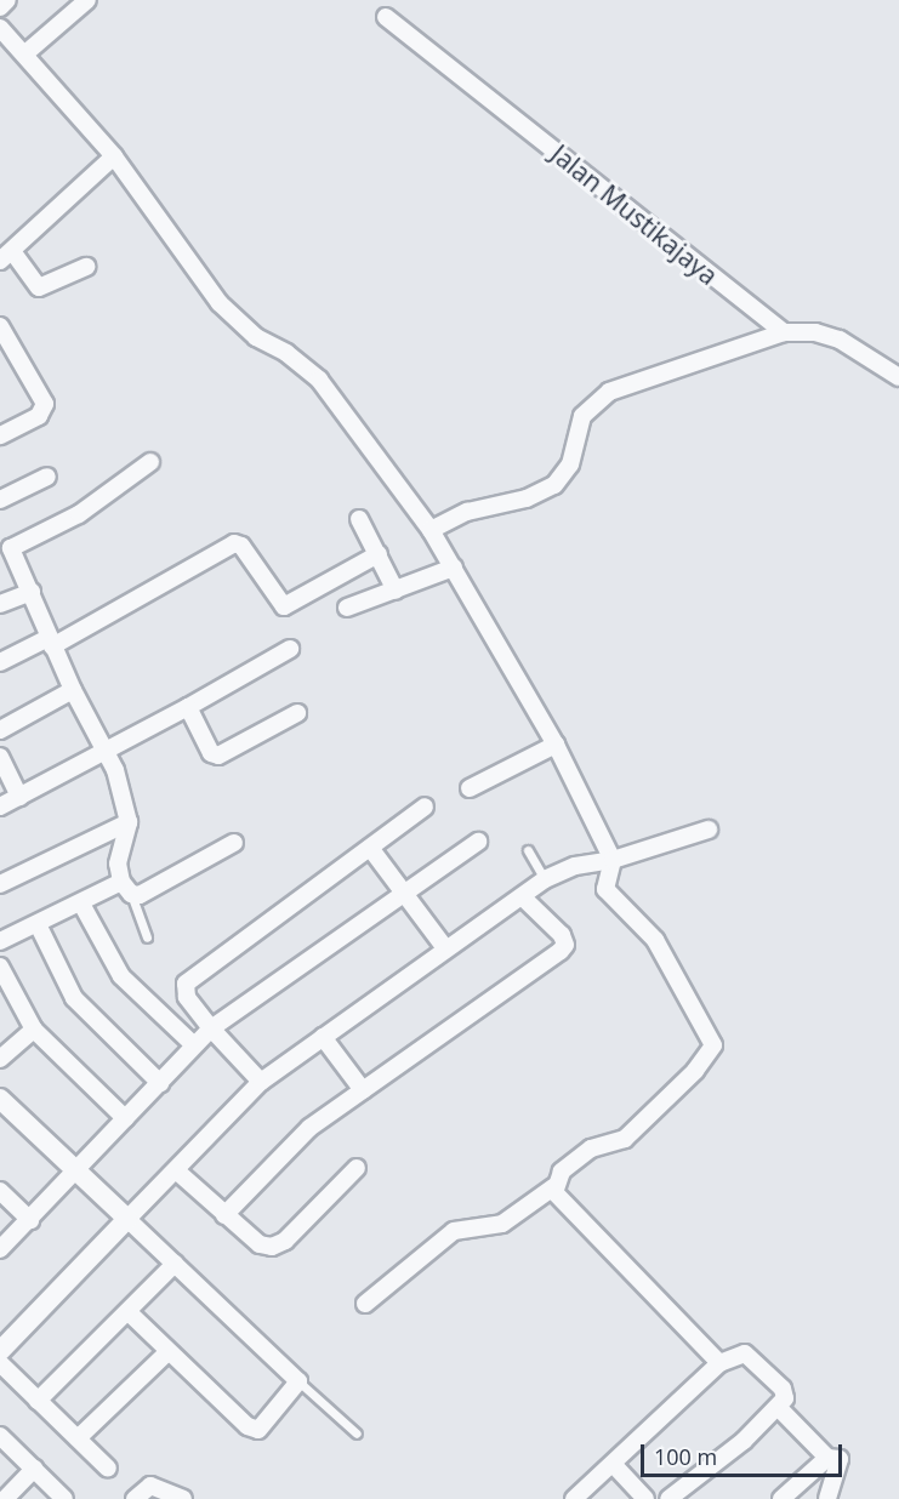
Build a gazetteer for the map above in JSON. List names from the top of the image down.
{
  "streets": {
    "street": ["Jalan Mustikajaya"]
  },
  "scale_bar": "100 m"
}
